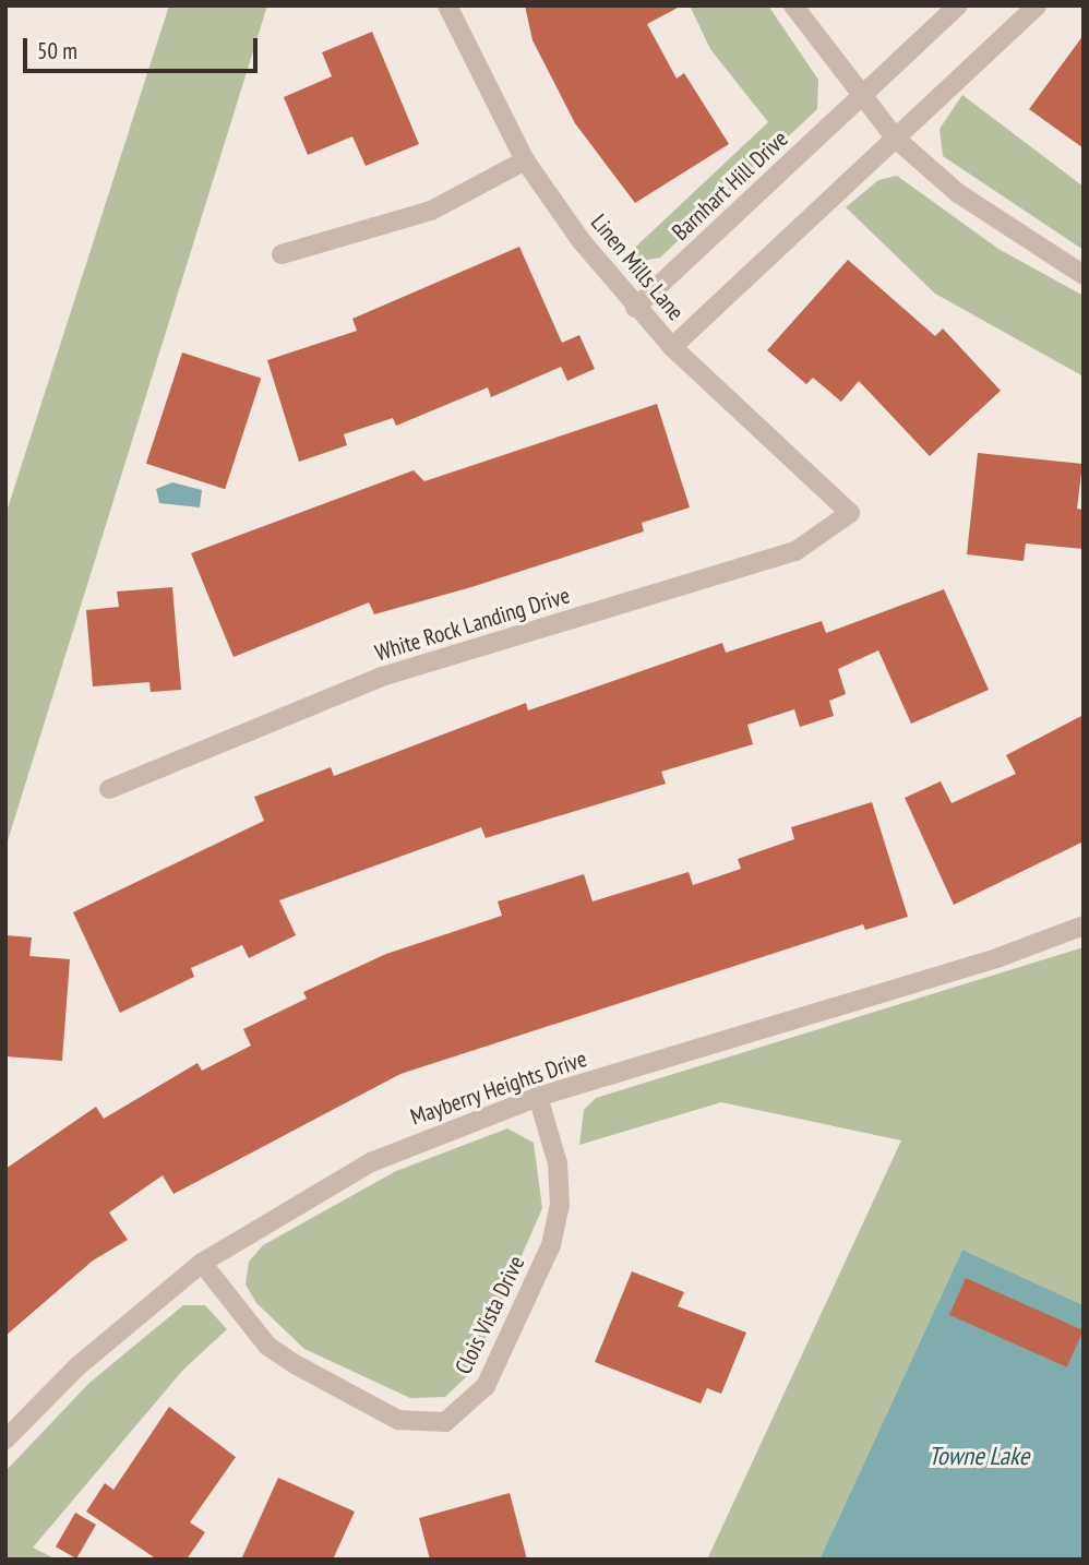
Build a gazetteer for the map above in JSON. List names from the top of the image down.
{
  "streets": {
    "street": [
      "Barnhart Hill Drive",
      "Linen Mills Lane",
      "White Rock Landing Drive",
      "Mayberry Heights Drive",
      "Clois Vista Drive"
    ]
  },
  "crossings": [
    ["Barnhart Hill Drive", "Linen Mills Lane"],
    ["Linen Mills Lane", "White Rock Landing Drive"],
    ["Mayberry Heights Drive", "Clois Vista Drive"]
  ],
  "water": ["Towne Lake"],
  "scale_bar": "50 m"
}
